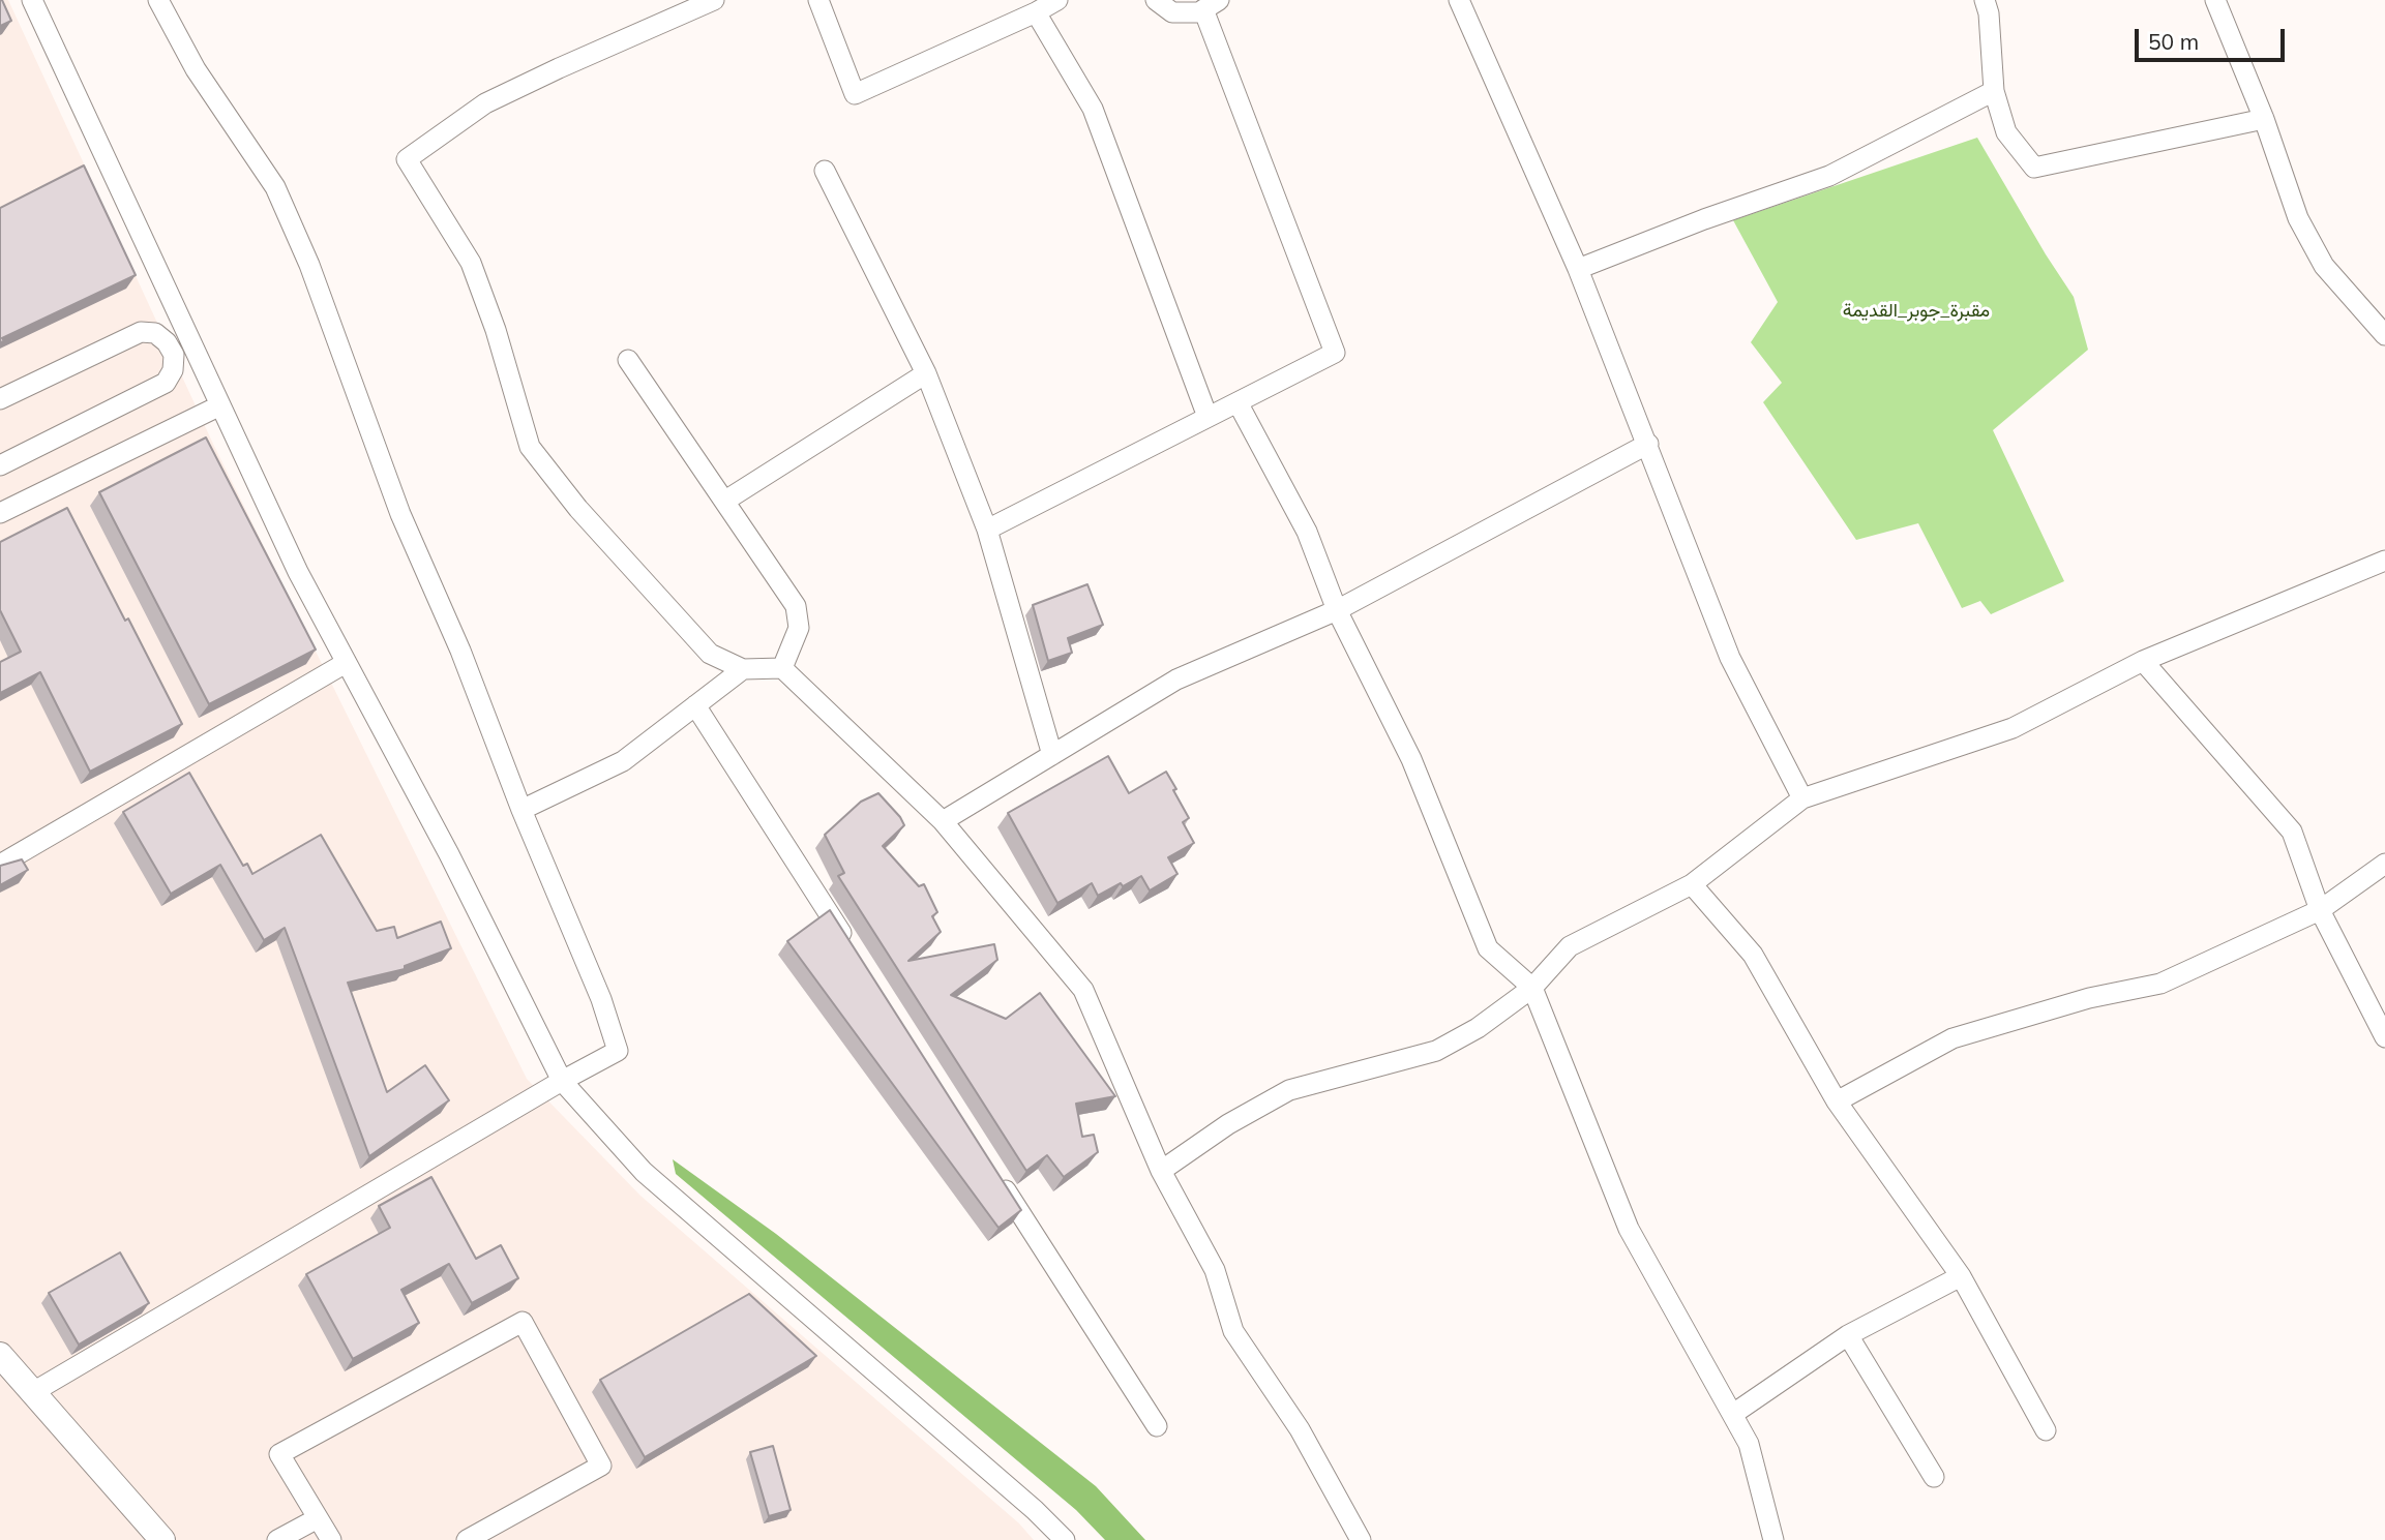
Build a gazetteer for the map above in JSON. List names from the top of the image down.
{
  "parks": ["مقبرة_جوبر_القديمة"],
  "scale_bar": "50 m"
}
